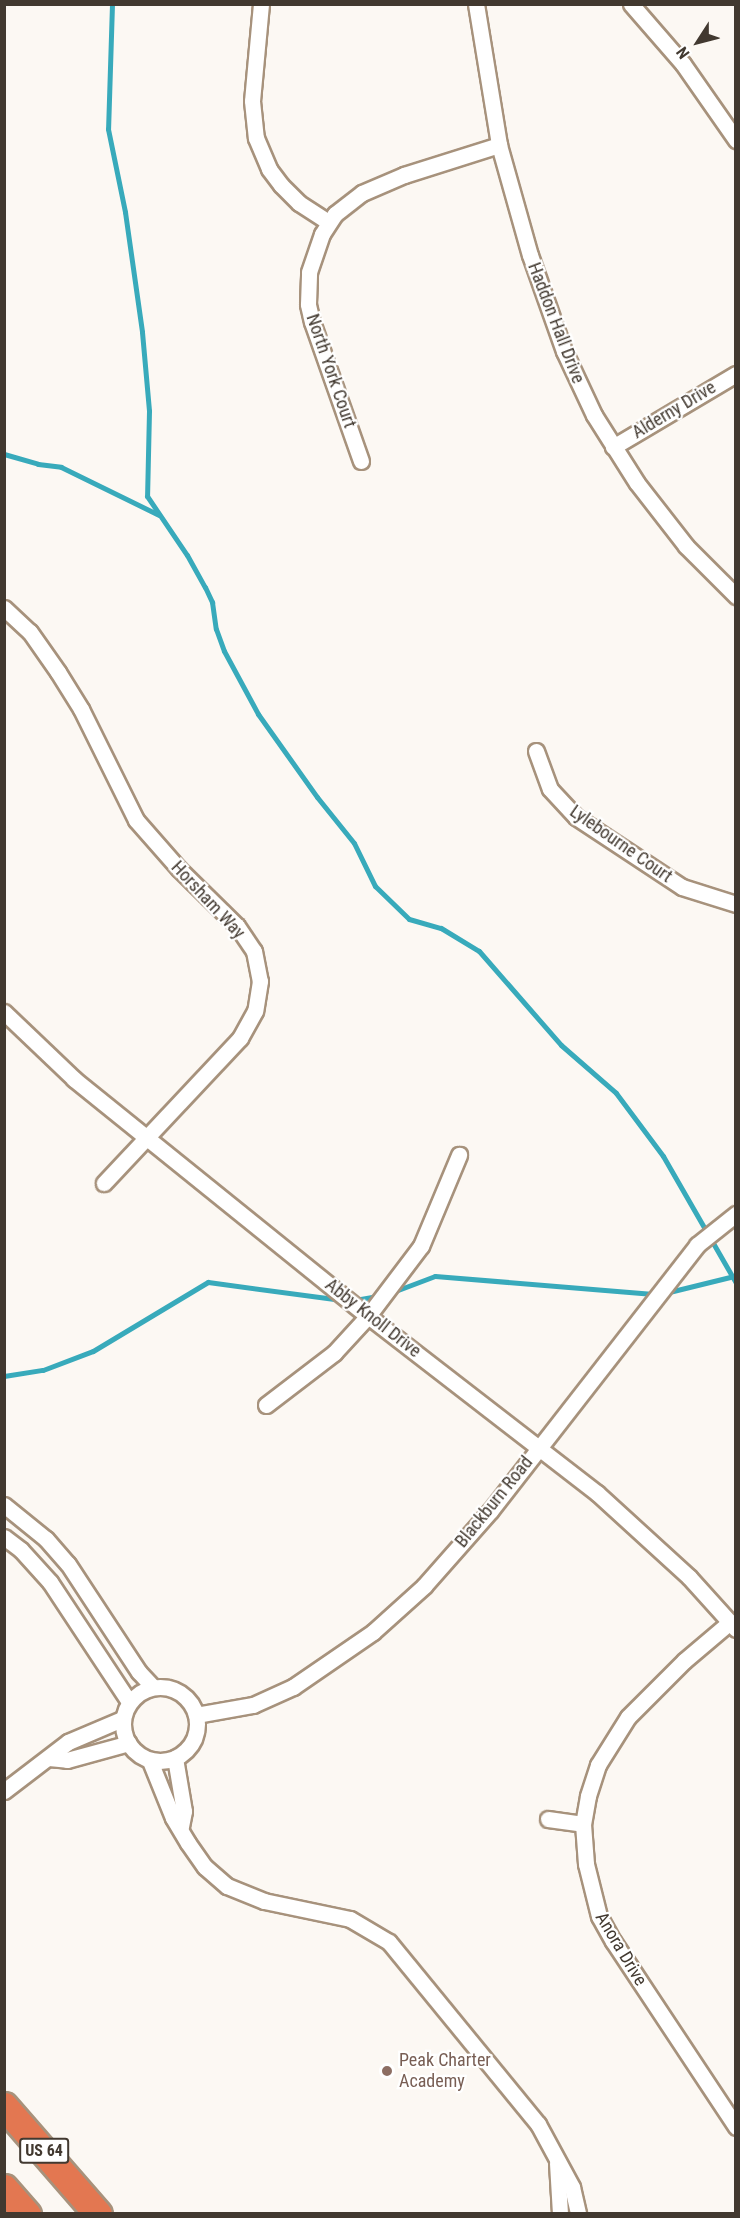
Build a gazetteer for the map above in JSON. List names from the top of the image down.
{
  "streets": {
    "highway": ["US 64"],
    "street": [
      "Haddon Hall Drive",
      "North York Court",
      "Alderny Drive",
      "Lylebourne Court",
      "Horsham Way",
      "Abby Knoll Drive",
      "Blackburn Road",
      "Anora Drive"
    ]
  },
  "crossings": [
    ["Haddon Hall Drive", "North York Court"],
    ["Haddon Hall Drive", "Alderny Drive"],
    ["Horsham Way", "Abby Knoll Drive"],
    ["Abby Knoll Drive", "Blackburn Road"],
    ["Abby Knoll Drive", "Anora Drive"]
  ],
  "places": ["Peak Charter Academy"],
  "north": "bottom left"
}
